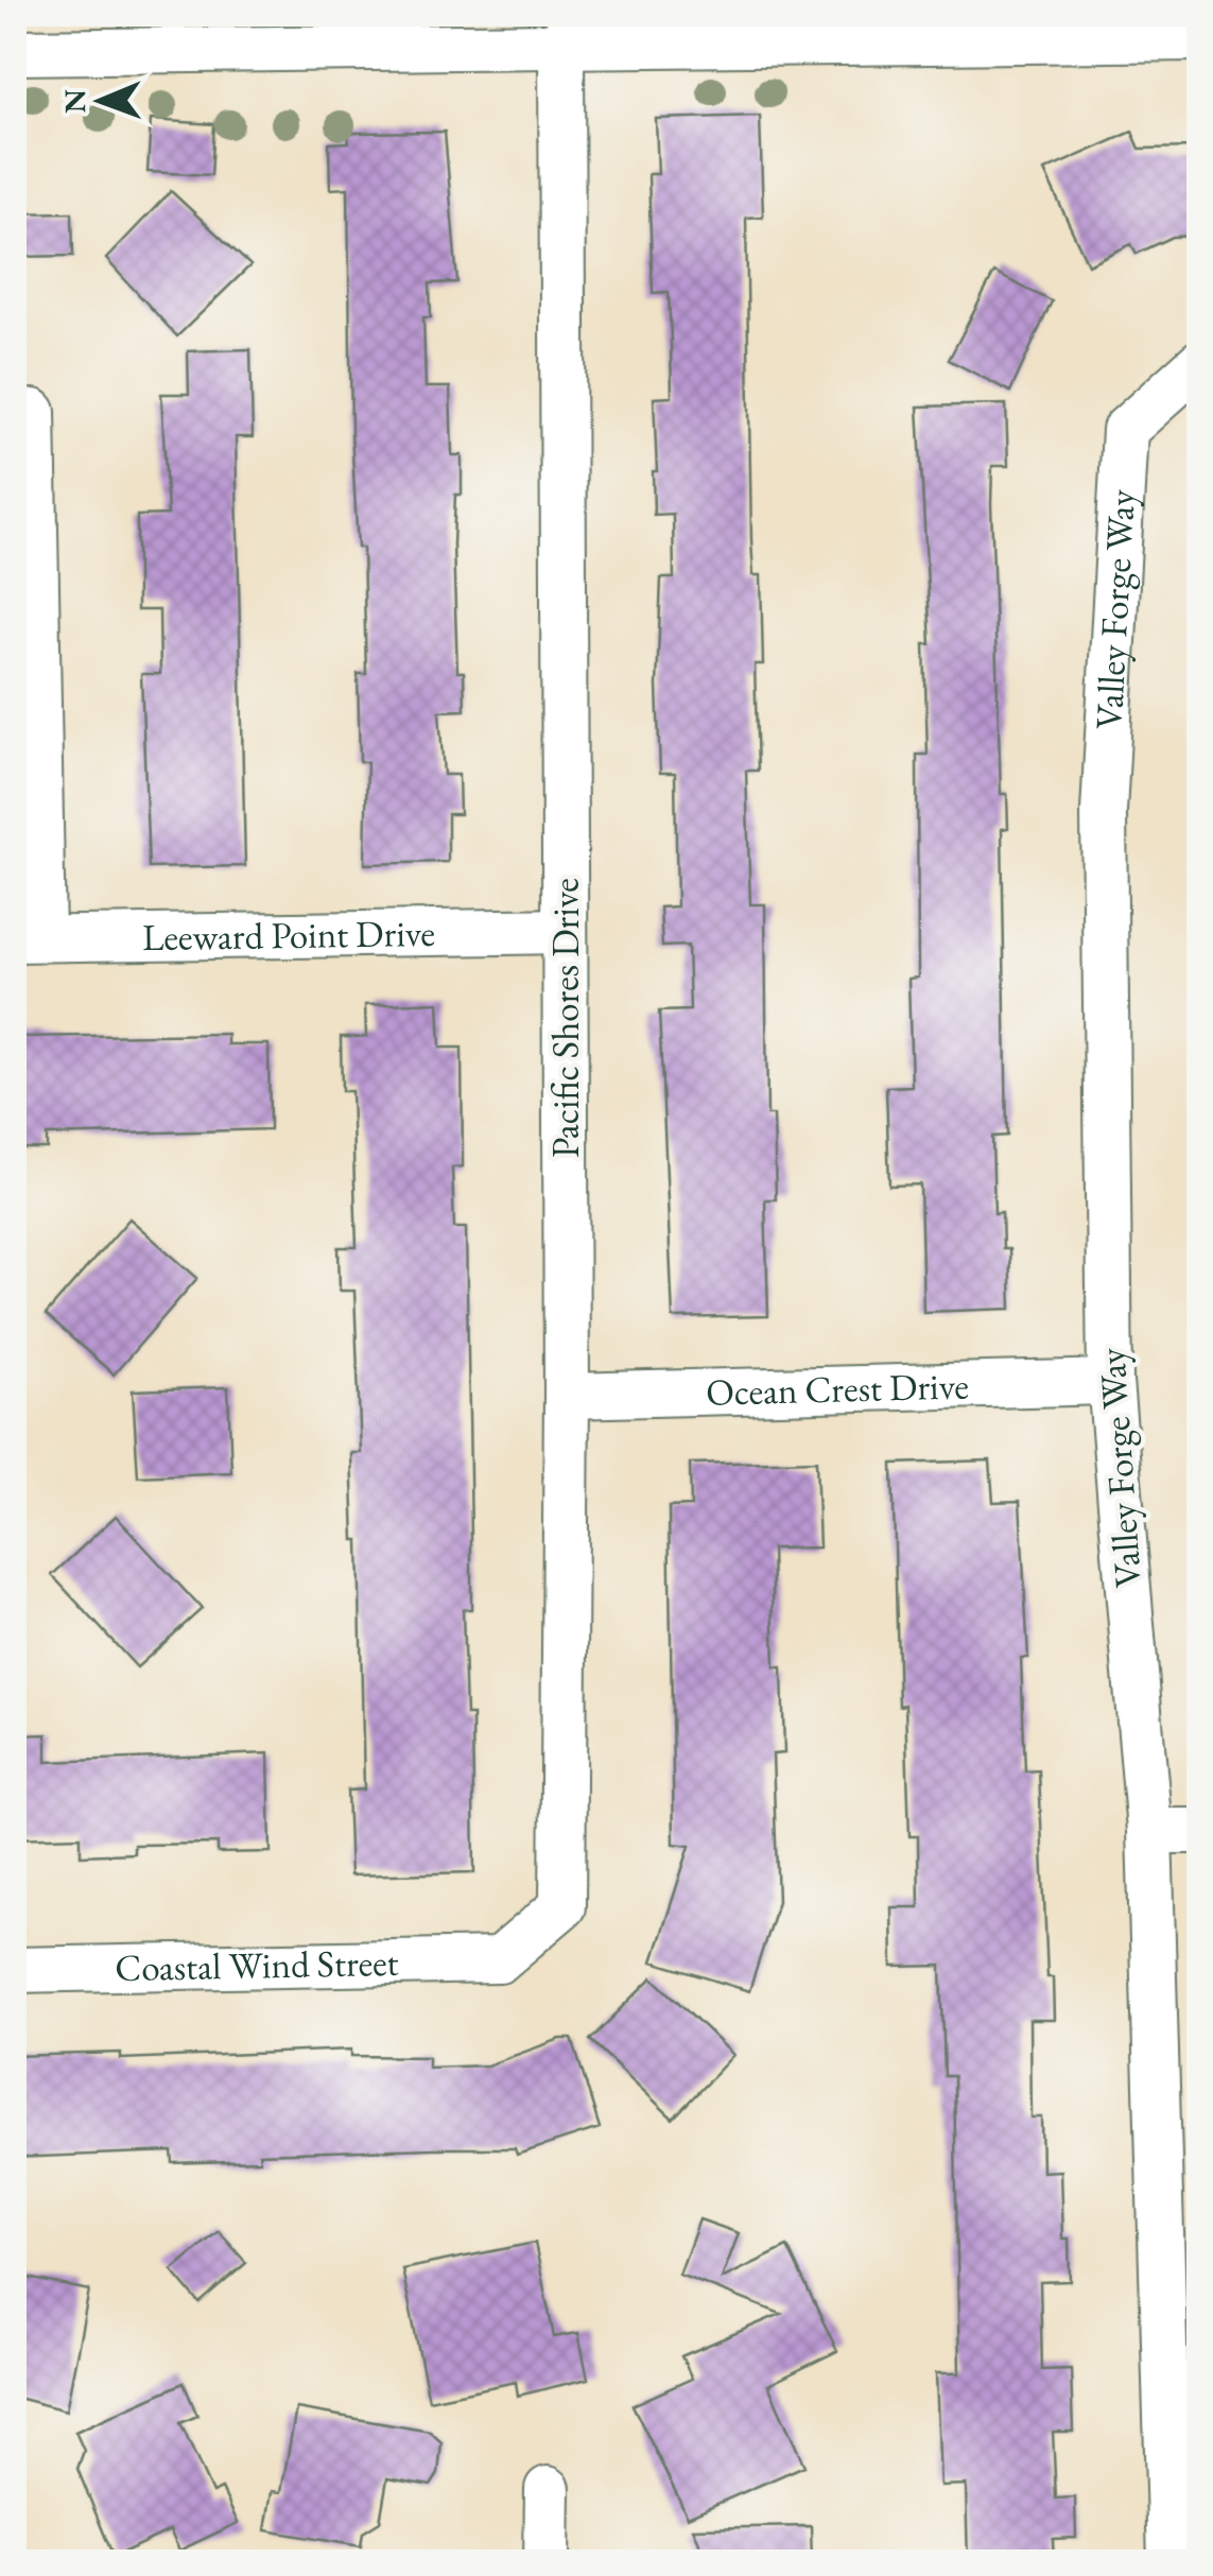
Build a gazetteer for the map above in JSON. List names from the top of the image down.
{
  "streets": {
    "street": [
      "Valley Forge Way",
      "Leeward Point Drive",
      "Pacific Shores Drive",
      "Ocean Crest Drive",
      "Coastal Wind Street"
    ]
  },
  "crossings": [
    ["Valley Forge Way", "Ocean Crest Drive"],
    ["Leeward Point Drive", "Pacific Shores Drive"],
    ["Pacific Shores Drive", "Ocean Crest Drive"],
    ["Pacific Shores Drive", "Coastal Wind Street"]
  ],
  "north": "left"
}
